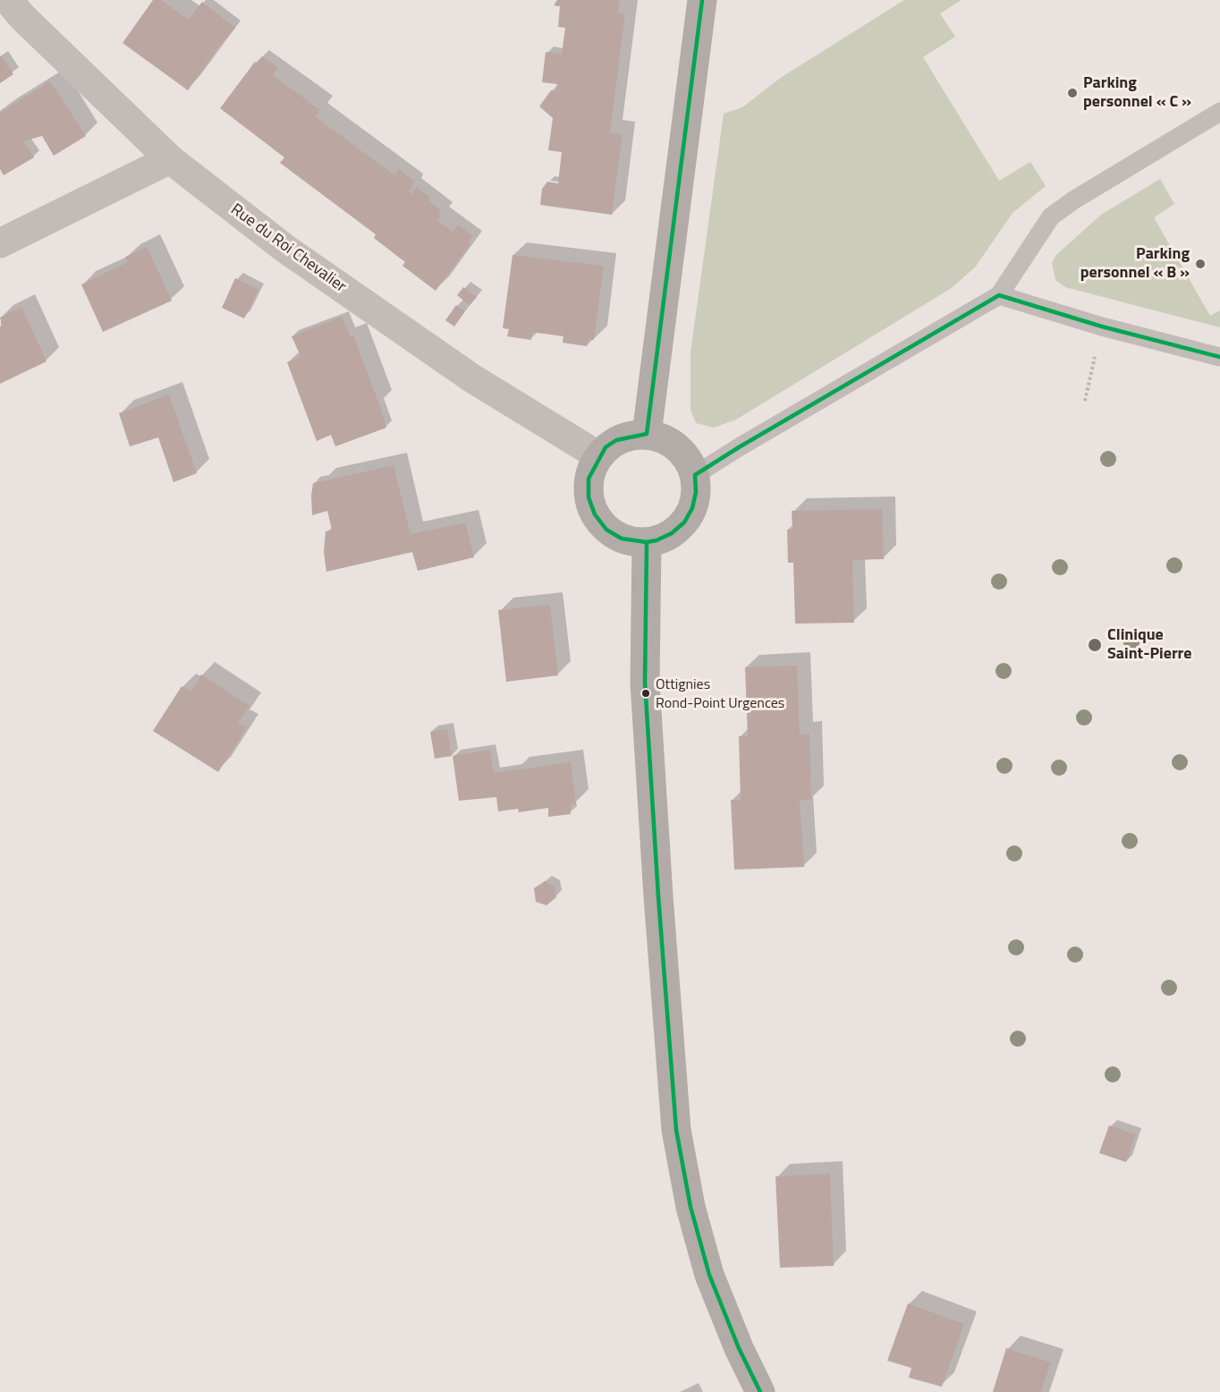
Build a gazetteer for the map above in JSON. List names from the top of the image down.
{
  "streets": {
    "street": ["Rue du Roi Chevalier"]
  },
  "places": [
    "Parking personnel « C »",
    "Parking personnel « B »",
    "Clinique Saint-Pierre",
    "Ottignies Rond-Point Urgences"
  ]
}
